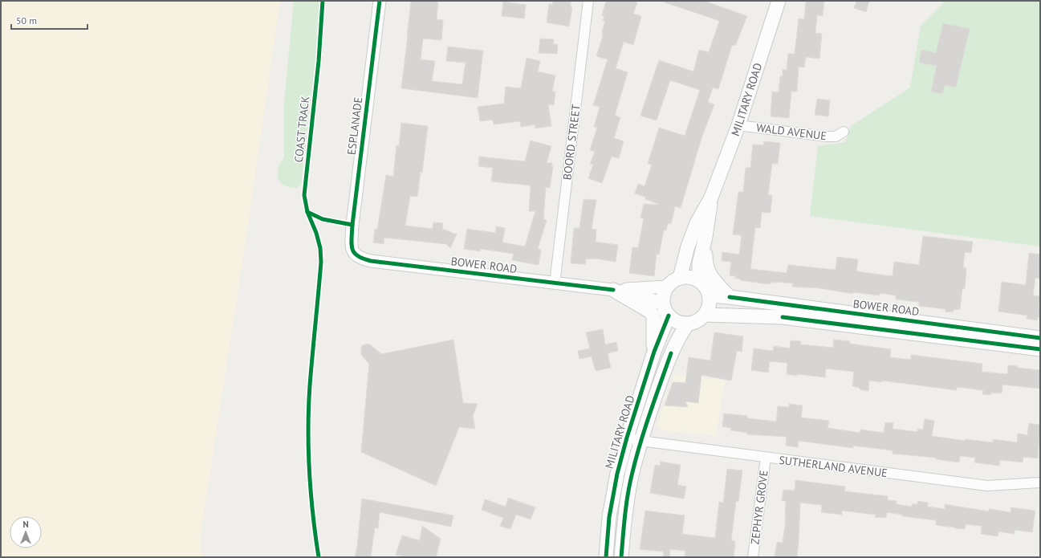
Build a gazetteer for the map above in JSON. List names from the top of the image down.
{
  "streets": {
    "main road": ["MILITARY ROAD", "BOWER ROAD"],
    "street": [
      "ESPLANADE",
      "WALD AVENUE",
      "BOORD STREET",
      "SUTHERLAND AVENUE",
      "ZEPHYR GROVE"
    ],
    "cycle path": ["COAST TRACK"]
  },
  "crossings": [
    ["MILITARY ROAD", "WALD AVENUE"],
    ["MILITARY ROAD", "BOWER ROAD"],
    ["MILITARY ROAD", "SUTHERLAND AVENUE"],
    ["ESPLANADE", "BOWER ROAD"],
    ["BOORD STREET", "BOWER ROAD"],
    ["SUTHERLAND AVENUE", "ZEPHYR GROVE"]
  ],
  "scale_bar": "50 m",
  "north": "top"
}
